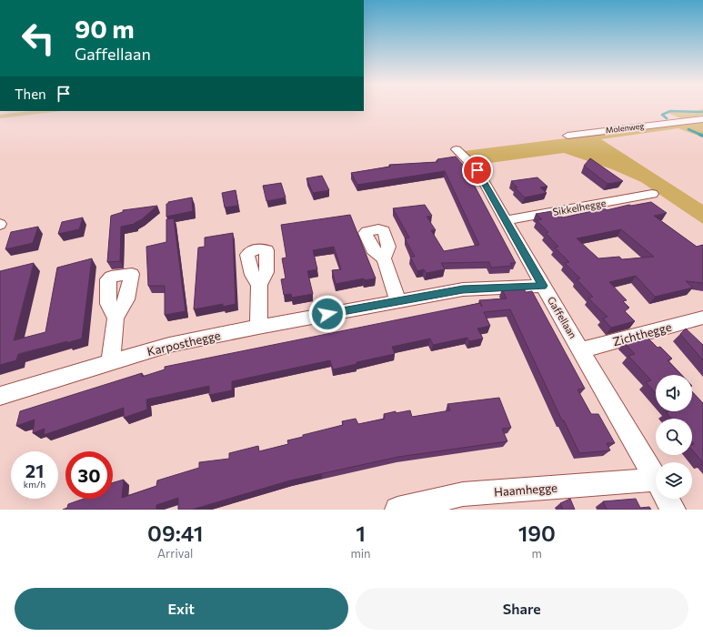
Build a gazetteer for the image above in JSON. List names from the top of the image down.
{
  "streets": {
    "street": [
      "Molenweg",
      "Sikkelhegge",
      "Gaffellaan",
      "Zichthegge",
      "Karposthegge",
      "Haamhegge"
    ]
  },
  "crossings": [
    ["Sikkelhegge", "Gaffellaan"],
    ["Gaffellaan", "Zichthegge"],
    ["Gaffellaan", "Karposthegge"]
  ],
  "page": {
    "turn": ["90 m", "Gaffellaan"],
    "then": "Then",
    "speed": "21 km/h",
    "limit": "30",
    "eta": [
      "09:41",
      "Arrival",
      "1",
      "min",
      "190",
      "m"
    ],
    "buttons": ["Exit", "Share"]
  }
}
